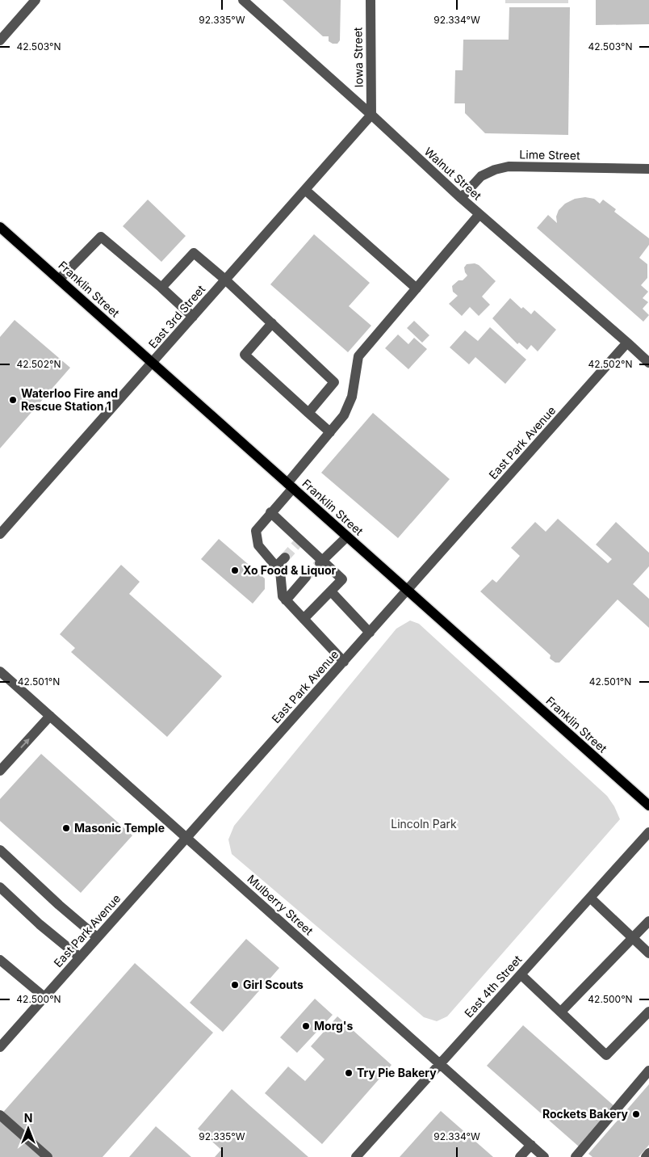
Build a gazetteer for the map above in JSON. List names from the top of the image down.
{
  "streets": {
    "main road": ["Franklin Street"],
    "street": [
      "Iowa Street",
      "Lime Street",
      "Walnut Street",
      "East 3rd Street",
      "East Park Avenue",
      "Mulberry Street",
      "East 4th Street"
    ]
  },
  "crossings": [
    ["Iowa Street", "Walnut Street"],
    ["Iowa Street", "East 3rd Street"],
    ["Lime Street", "Walnut Street"],
    ["Walnut Street", "East 3rd Street"],
    ["Walnut Street", "East Park Avenue"],
    ["Franklin Street", "East 3rd Street"],
    ["Franklin Street", "East Park Avenue"],
    ["East Park Avenue", "Mulberry Street"],
    ["Mulberry Street", "East 4th Street"]
  ],
  "parks": ["Lincoln Park"],
  "places": [
    "Waterloo Fire and Rescue Station 1",
    "Xo Food & Liquor",
    "Masonic Temple",
    "Girl Scouts",
    "Morg's",
    "Try Pie Bakery",
    "Rockets Bakery"
  ],
  "north": "top",
  "coordinates": [
    "92.335°W",
    "92.334°W",
    "42.503°N",
    "42.502°N",
    "42.501°N",
    "42.500°N"
  ]
}
